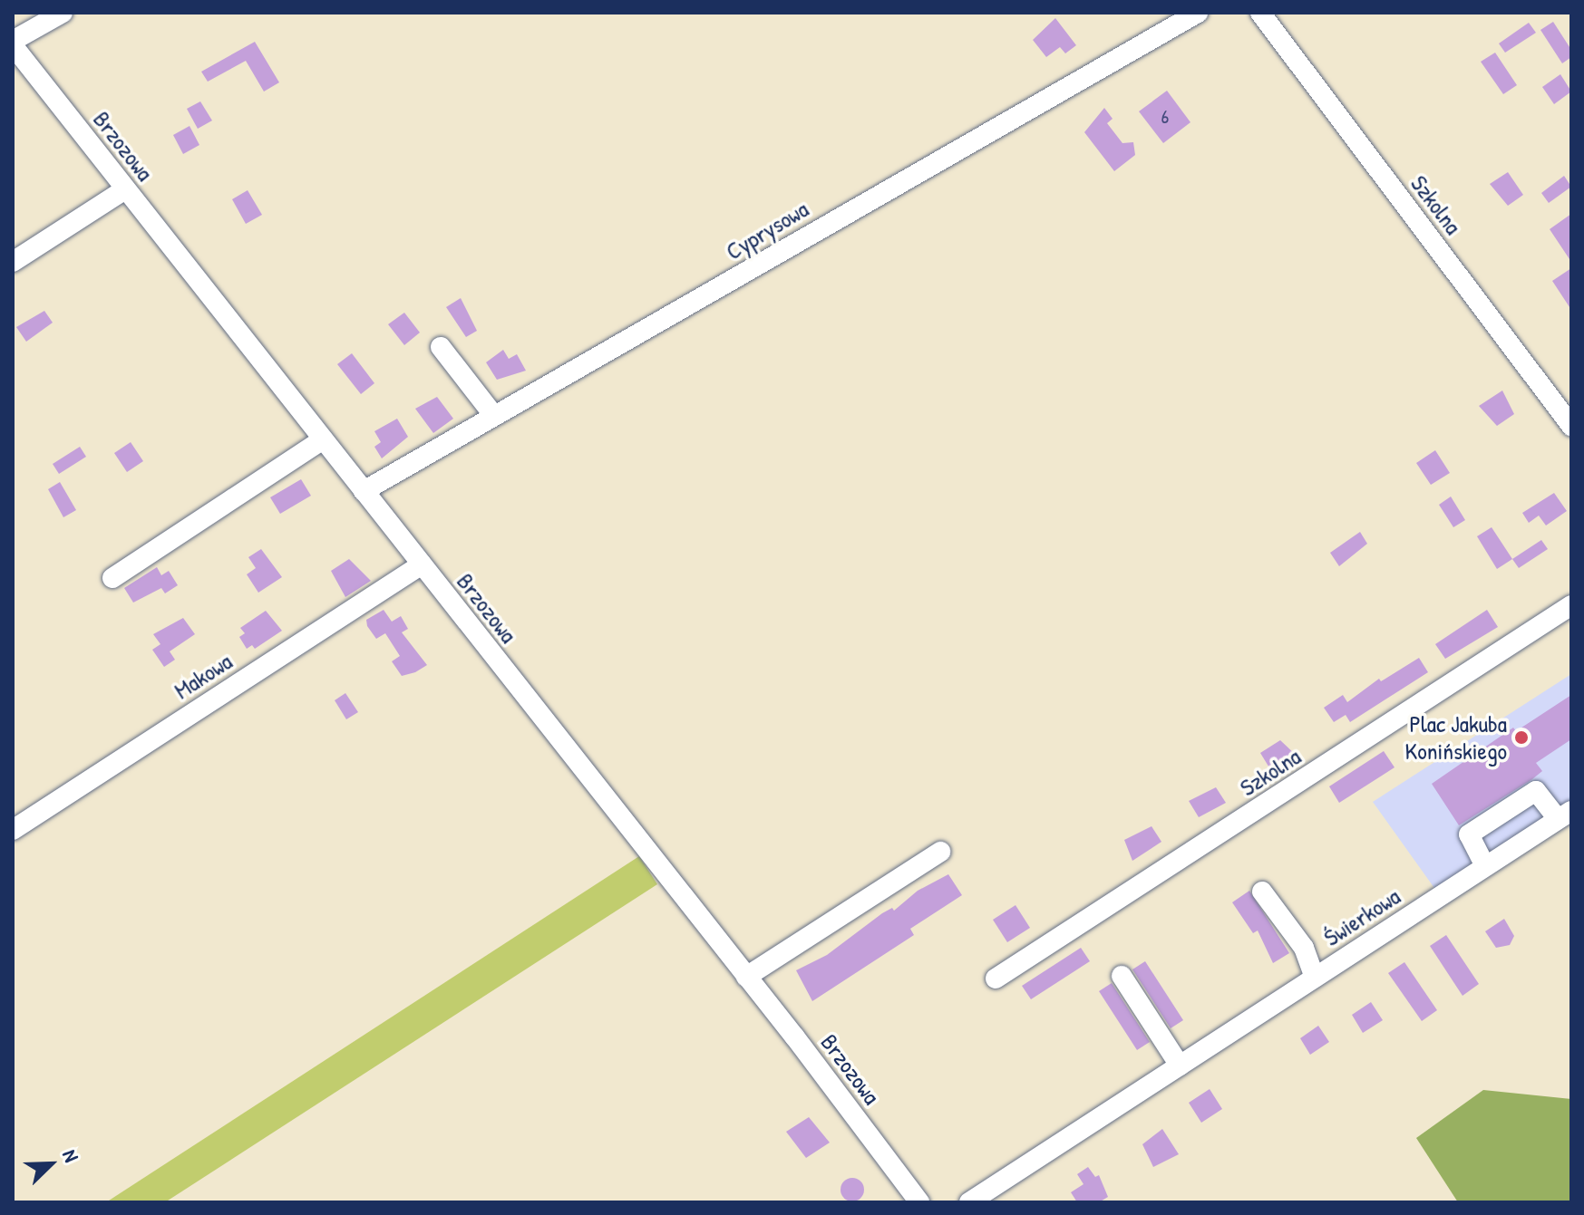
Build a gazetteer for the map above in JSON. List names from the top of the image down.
{
  "streets": {
    "street": [
      "Brzozowa",
      "Szkolna",
      "Cyprysowa",
      "Makowa",
      "Świerkowa"
    ]
  },
  "crossings": [
    ["Brzozowa", "Cyprysowa"],
    ["Brzozowa", "Makowa"]
  ],
  "places": ["Plac Jakuba Konińskiego"],
  "house_numbers": ["6"],
  "north": "top right"
}
